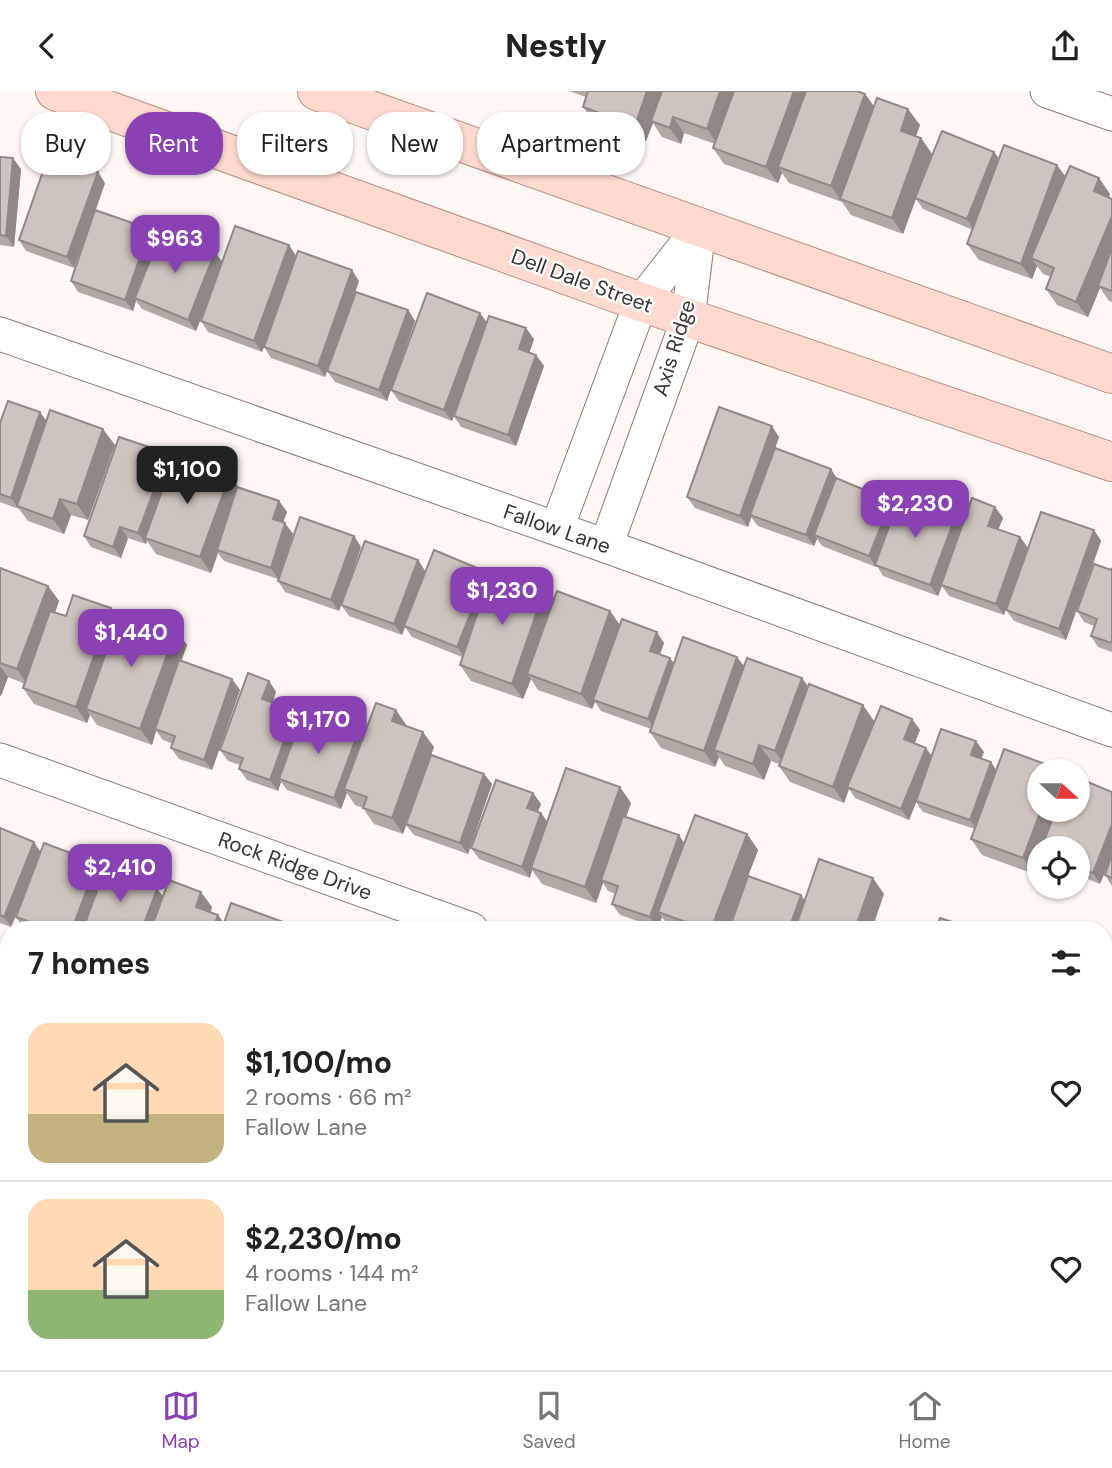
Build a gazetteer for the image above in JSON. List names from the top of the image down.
{
  "streets": {
    "main road": ["Dell Dale Street"],
    "street": ["Axis Ridge", "Fallow Lane", "Rock Ridge Drive"]
  },
  "crossings": [
    ["Dell Dale Street", "Axis Ridge"],
    ["Axis Ridge", "Fallow Lane"]
  ],
  "north": "right",
  "page": {
    "header": "Nestly",
    "chip": [
      "Buy",
      "Rent",
      "Filters",
      "New",
      "Apartment"
    ],
    "price": [
      "$963",
      "$1,100",
      "$2,230",
      "$1,230",
      "$1,440",
      "$1,170",
      "$2,410"
    ],
    "heading": "7 homes",
    "list": [
      {
        "name": "$1,100/mo",
        "note": "2 rooms · 66 m² · Fallow Lane"
      },
      {
        "name": "$2,230/mo",
        "note": "4 rooms · 144 m² · Fallow Lane"
      }
    ],
    "tabs": ["Map", "Saved", "Home"]
  }
}
